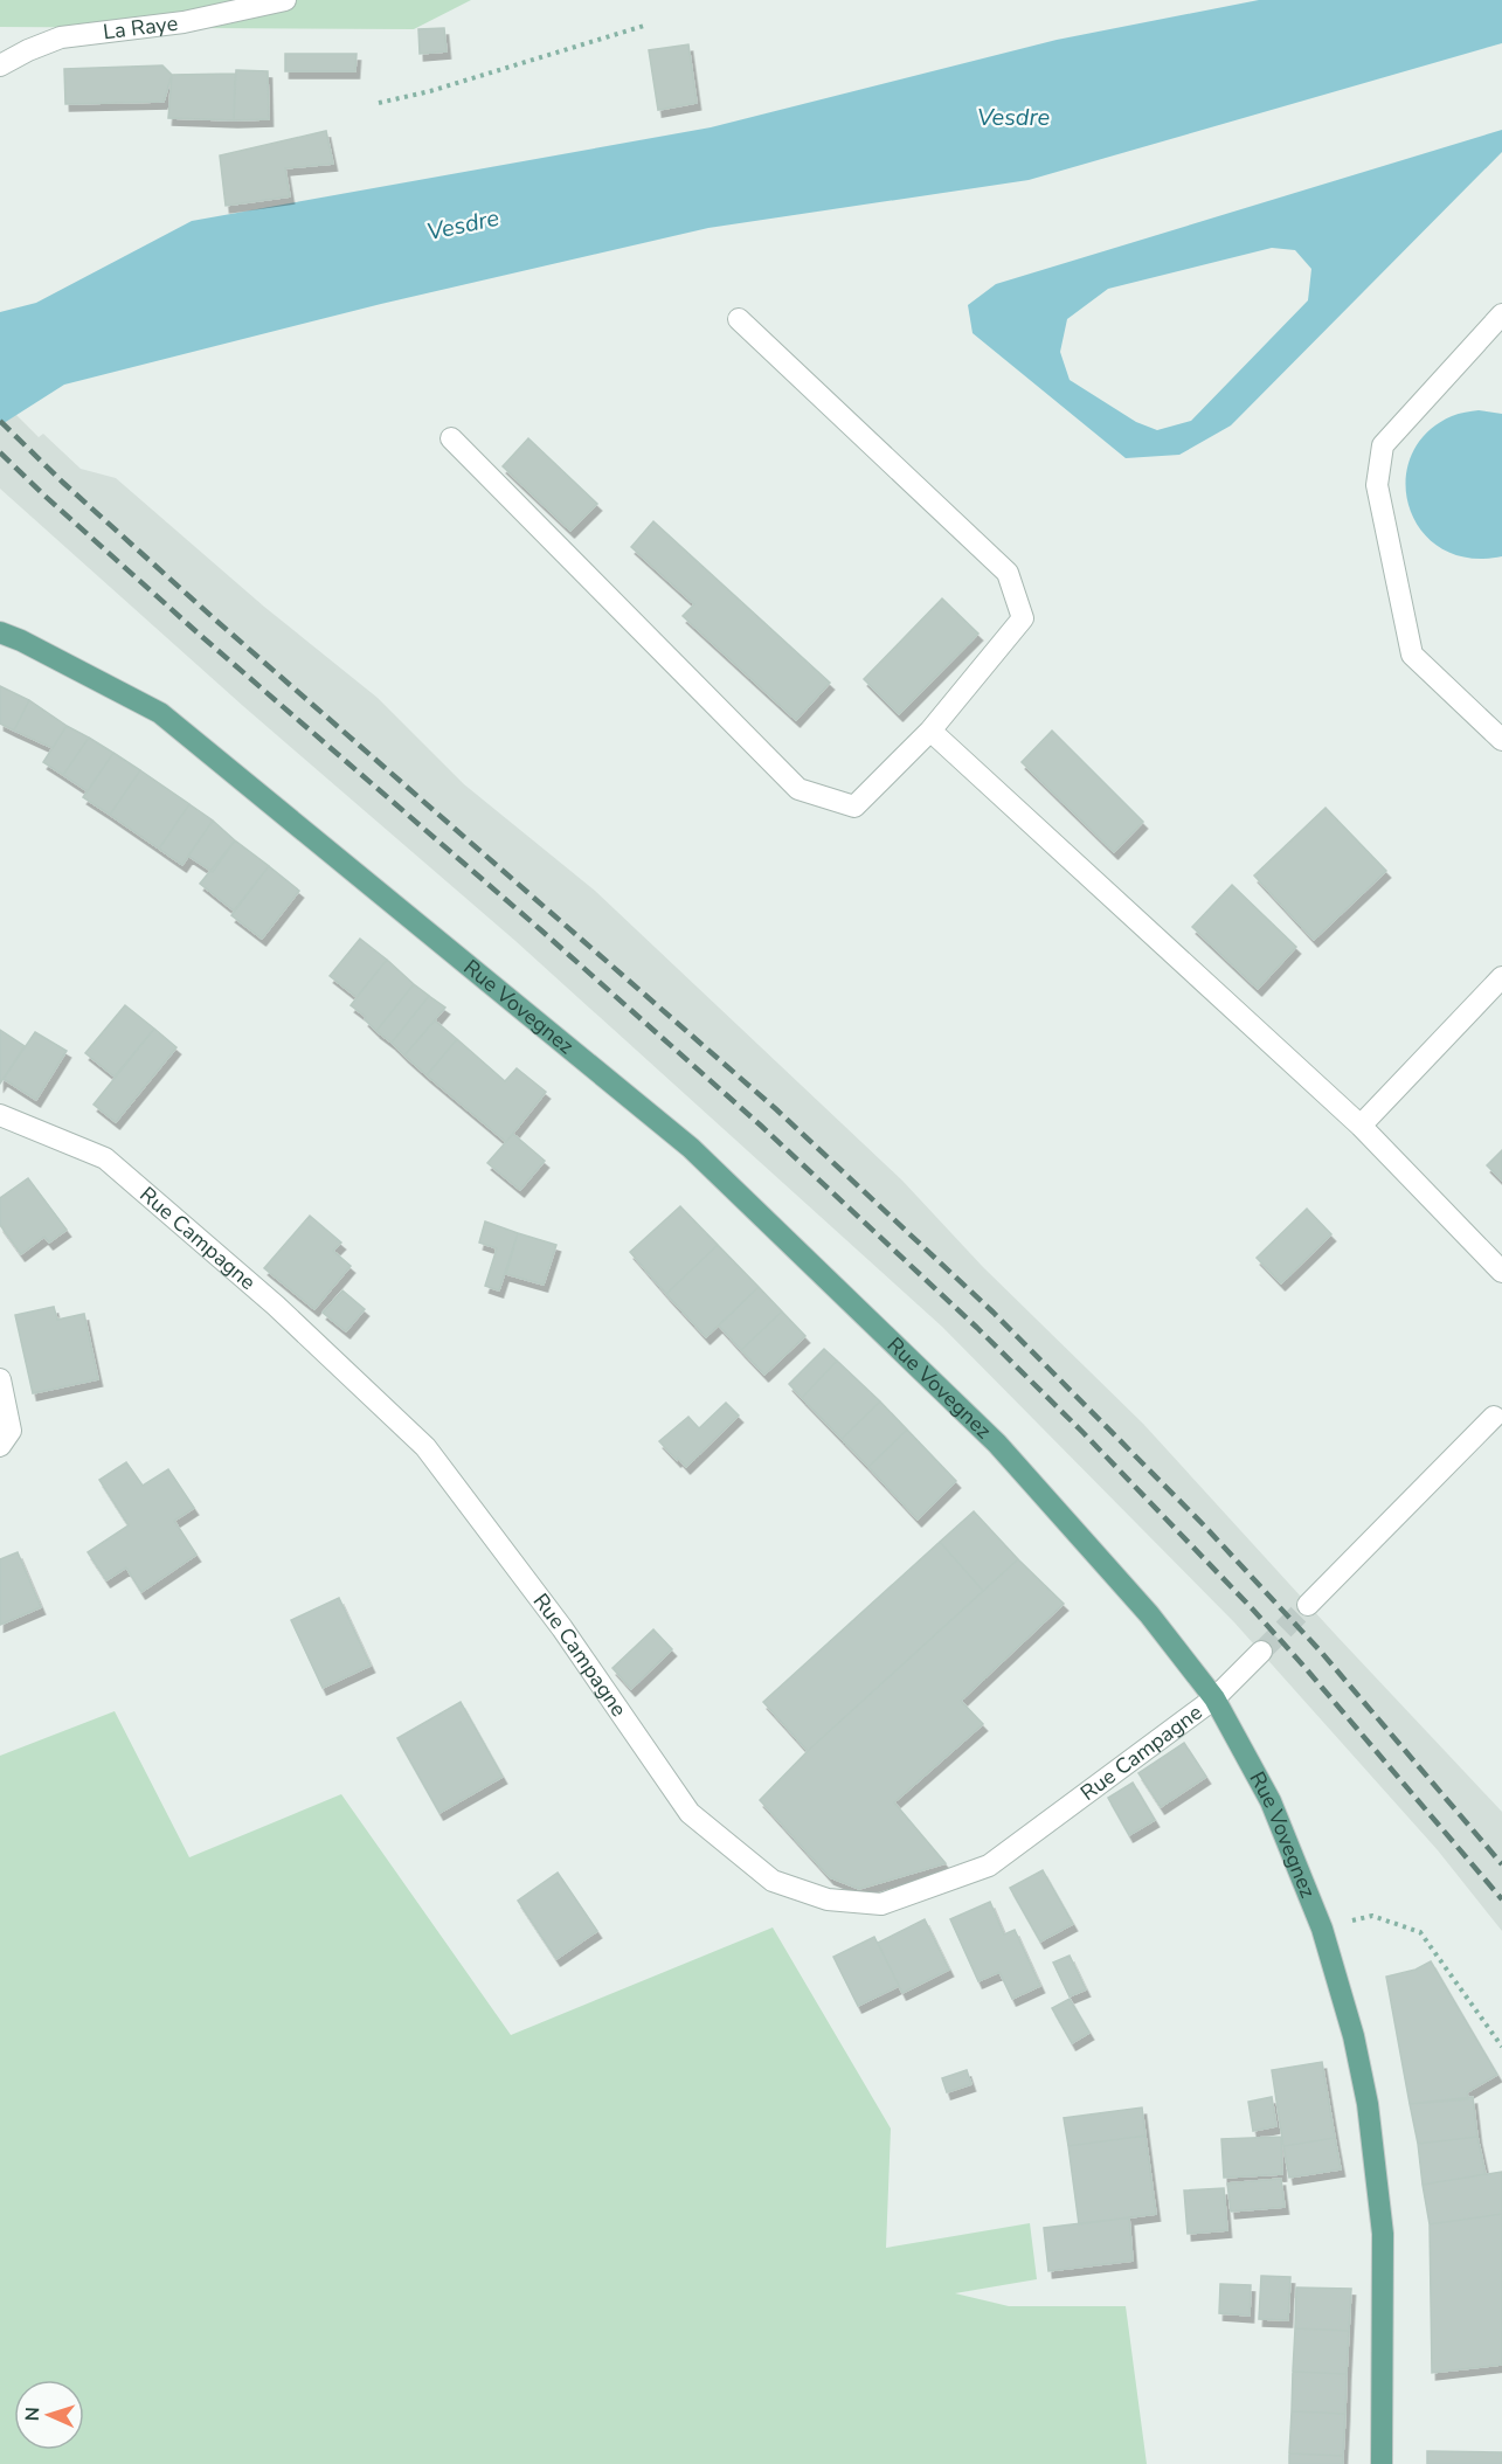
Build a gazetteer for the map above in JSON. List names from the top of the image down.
{
  "streets": {
    "main road": ["Rue Vovegnez"],
    "street": ["La Raye", "Rue Campagne"]
  },
  "crossings": [
    ["Rue Vovegnez", "Rue Campagne"]
  ],
  "water": ["Vesdre"],
  "north": "left"
}
